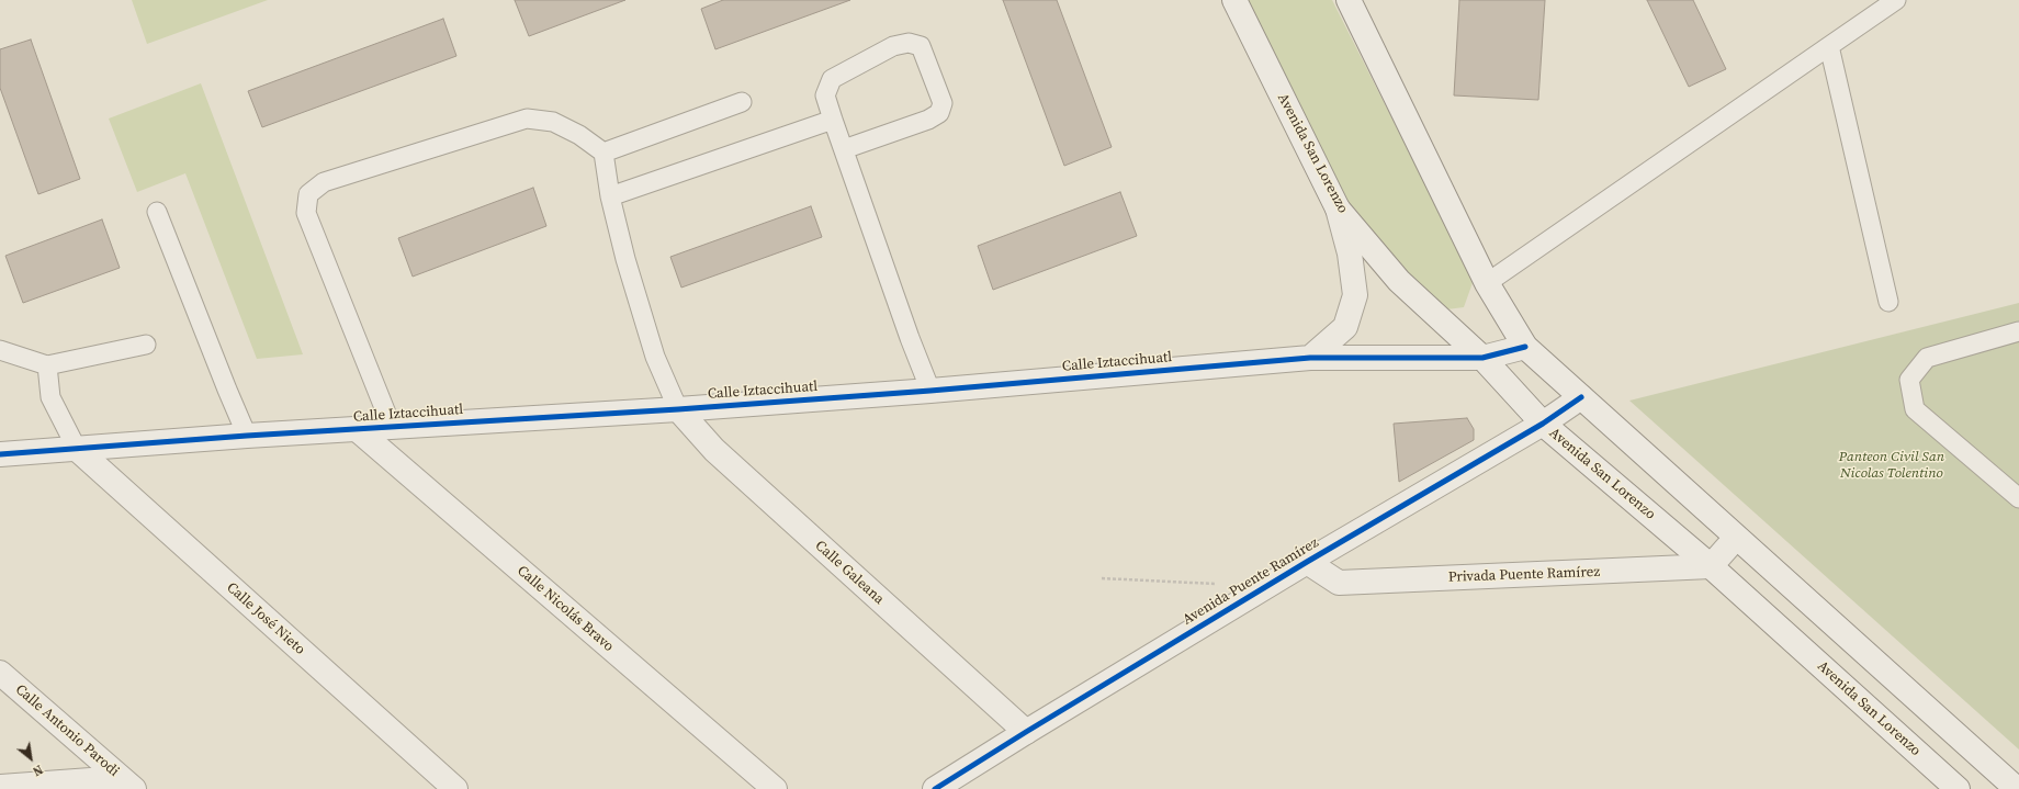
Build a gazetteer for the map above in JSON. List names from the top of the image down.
{
  "streets": {
    "street": [
      "Avenida San Lorenzo",
      "Calle Iztaccihuatl",
      "Calle Galeana",
      "Privada Puente Ramírez",
      "Avenida Puente Ramírez",
      "Calle Nicolás Bravo",
      "Calle José Nieto",
      "Calle Antonio Parodi"
    ]
  },
  "crossings": [
    ["Avenida San Lorenzo", "Calle Iztaccihuatl"],
    ["Avenida San Lorenzo", "Privada Puente Ramírez"],
    ["Avenida San Lorenzo", "Avenida Puente Ramírez"],
    ["Calle Iztaccihuatl", "Calle Galeana"],
    ["Calle Iztaccihuatl", "Calle Nicolás Bravo"],
    ["Calle Iztaccihuatl", "Calle José Nieto"],
    ["Calle Galeana", "Avenida Puente Ramírez"],
    ["Privada Puente Ramírez", "Avenida Puente Ramírez"]
  ],
  "parks": ["Panteon Civil San Nicolas Tolentino"],
  "north": "bottom right"
}
